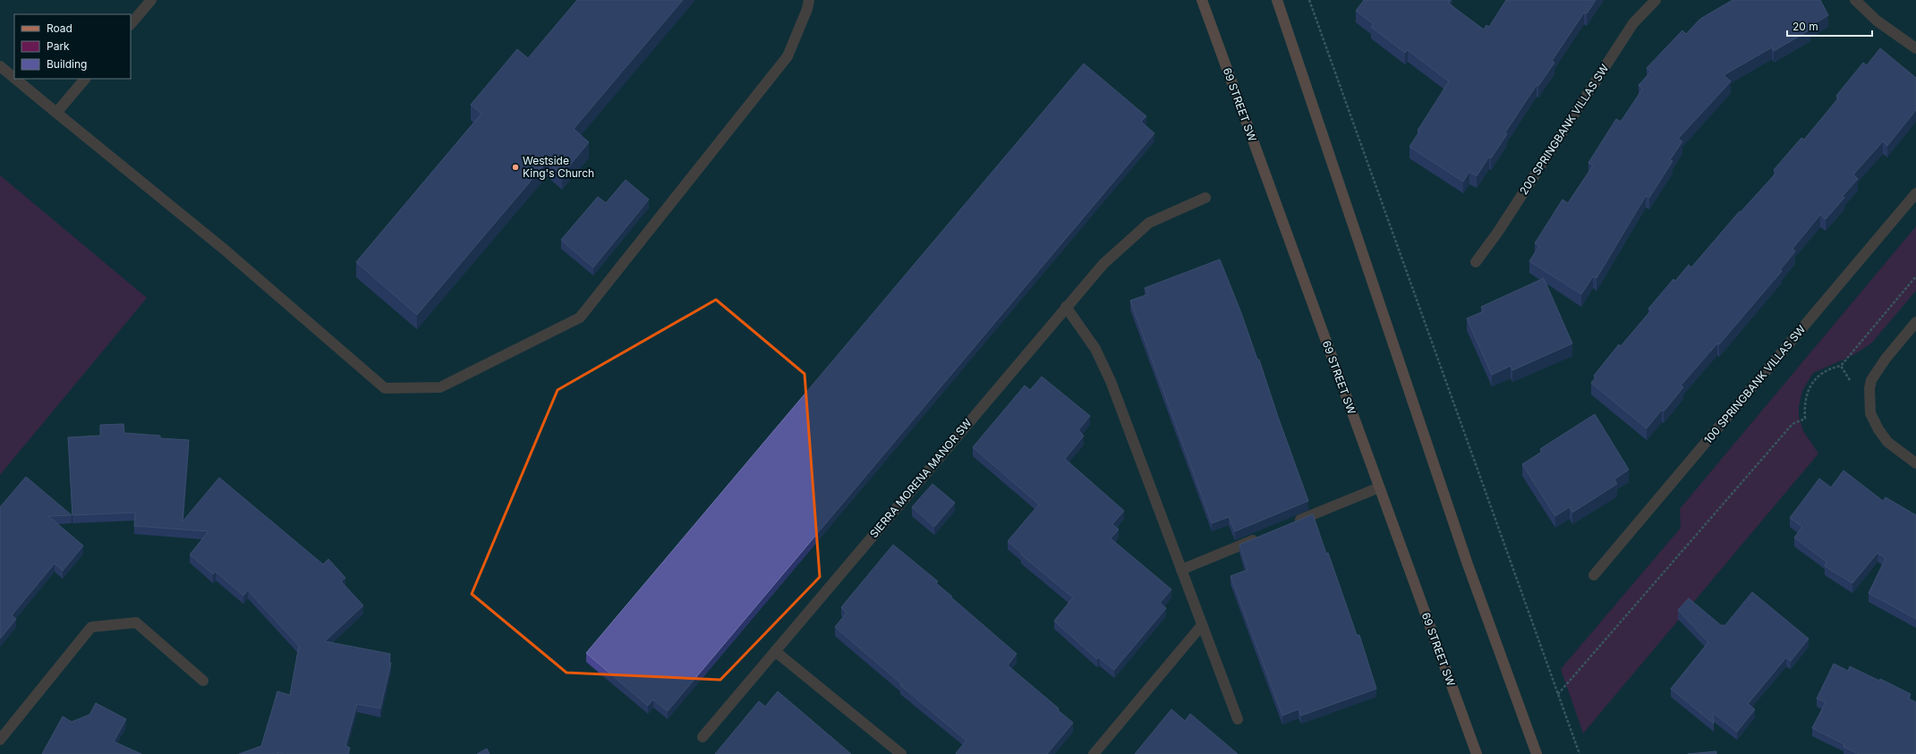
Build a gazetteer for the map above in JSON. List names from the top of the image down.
{
  "streets": {
    "main road": ["69 STREET SW"],
    "street": ["200 SPRINGBANK VILLAS SW", "100 SPRINGBANK VILLAS SW", "SIERRA MORENA MANOR SW"]
  },
  "places": ["Westside King's Church"],
  "legend": ["Road", "Park", "Building"],
  "scale_bar": "20 m"
}
